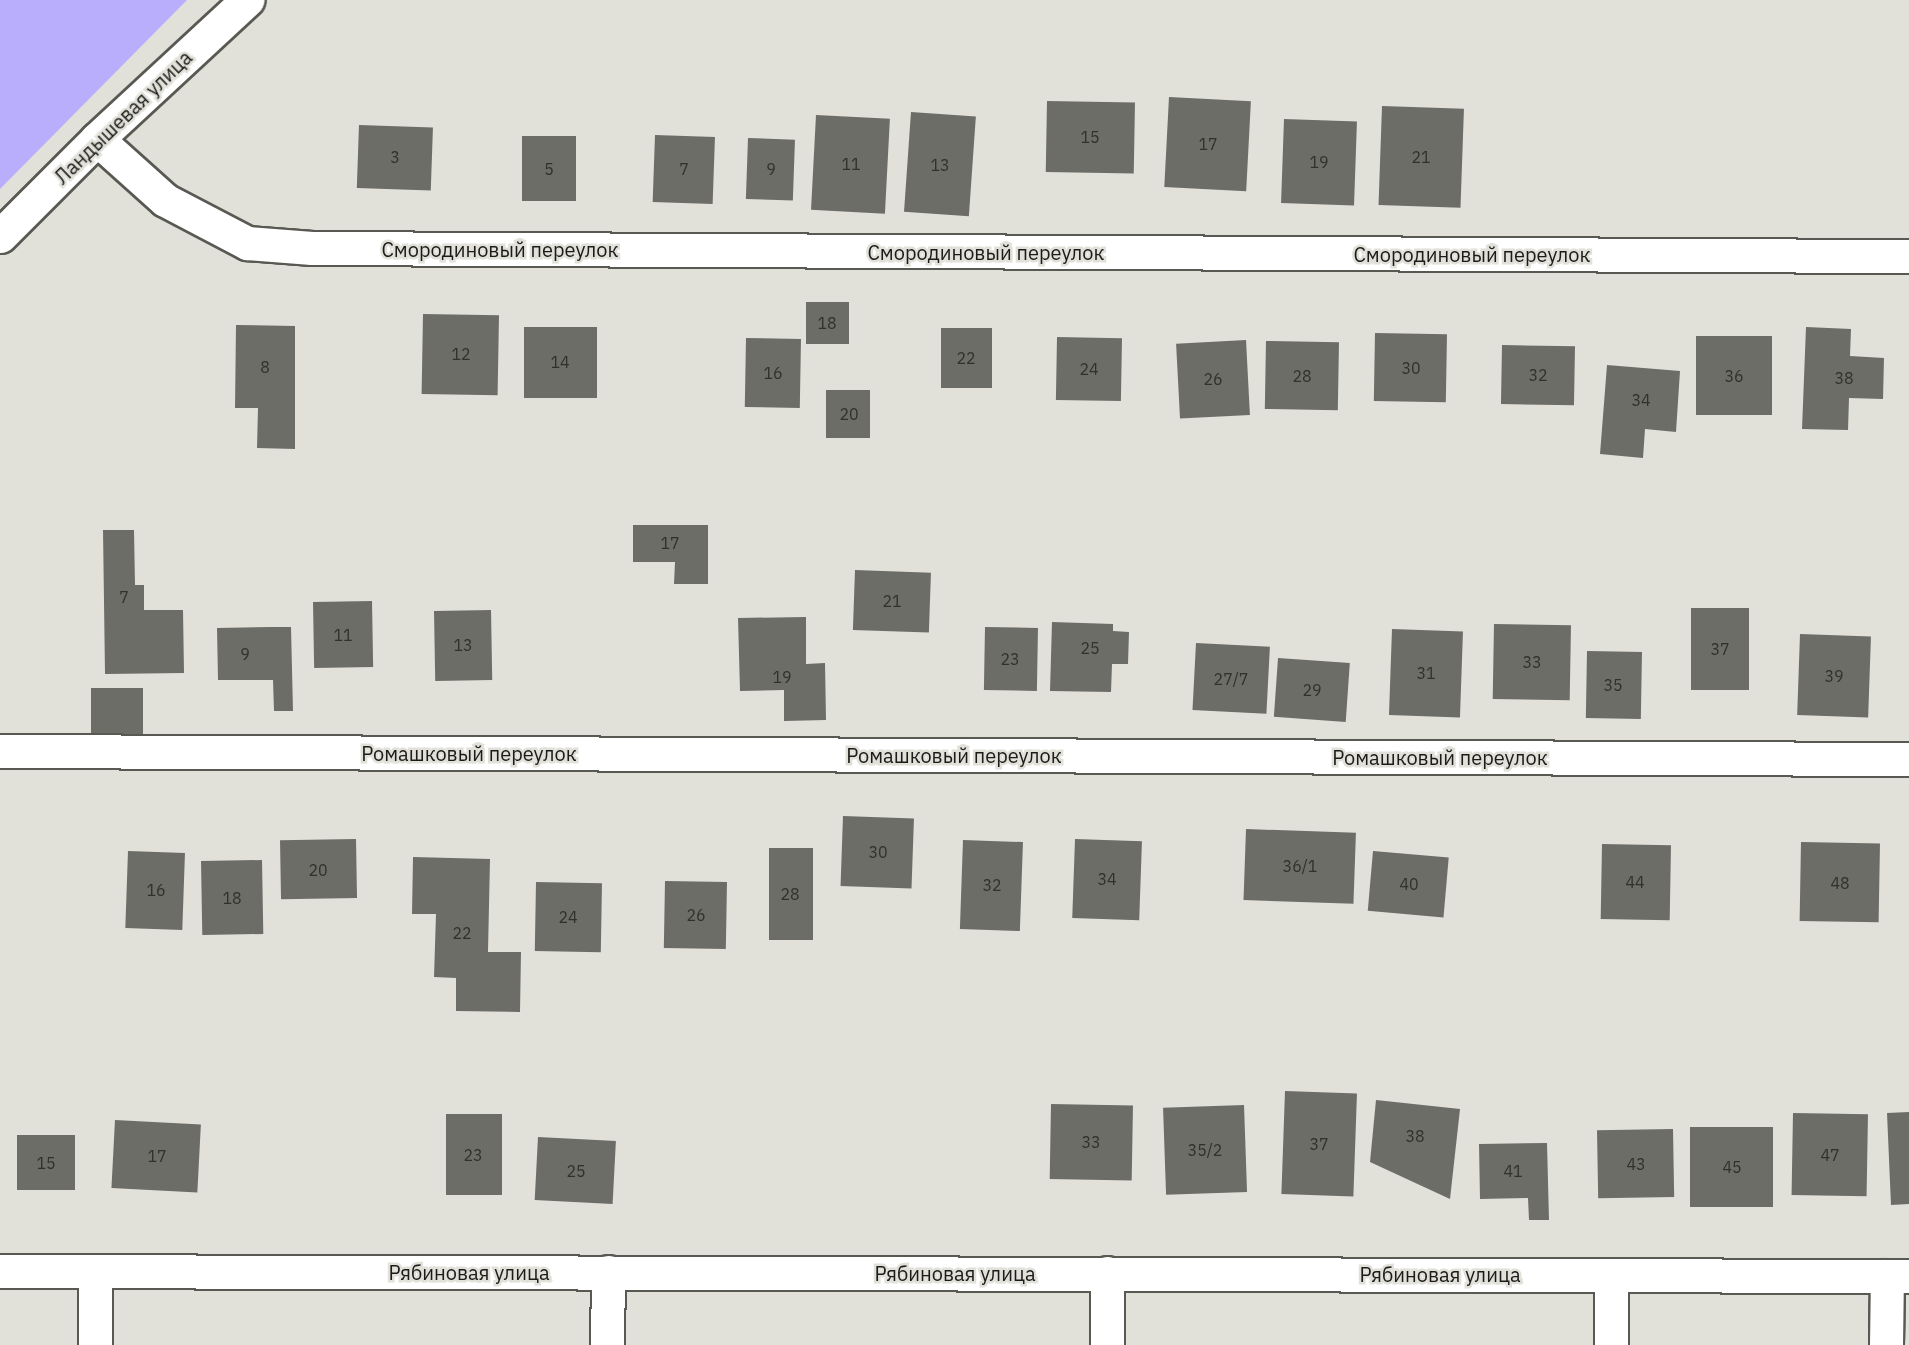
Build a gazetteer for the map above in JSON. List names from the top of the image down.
{
  "streets": {
    "street": [
      "Ландышевая улица",
      "Смородиновый переулок",
      "Ромашковый переулок",
      "Рябиновая улица"
    ]
  },
  "crossings": [
    ["Ландышевая улица", "Смородиновый переулок"]
  ],
  "house_numbers": [
    "15",
    "17",
    "3",
    "21",
    "19",
    "11",
    "13",
    "5",
    "7",
    "9",
    "18",
    "12",
    "22",
    "14",
    "8",
    "30",
    "24",
    "16",
    "32",
    "28",
    "36",
    "38",
    "26",
    "34",
    "20",
    "17",
    "7",
    "21",
    "11",
    "13",
    "25",
    "37",
    "9",
    "23",
    "33",
    "31",
    "39",
    "19",
    "27/7",
    "35",
    "29",
    "30",
    "36/1",
    "20",
    "34",
    "44",
    "48",
    "40",
    "32",
    "16",
    "28",
    "18",
    "26",
    "24",
    "22",
    "38",
    "33",
    "37",
    "35/2",
    "23",
    "47",
    "17",
    "15",
    "43",
    "45",
    "25",
    "41"
  ]
}
